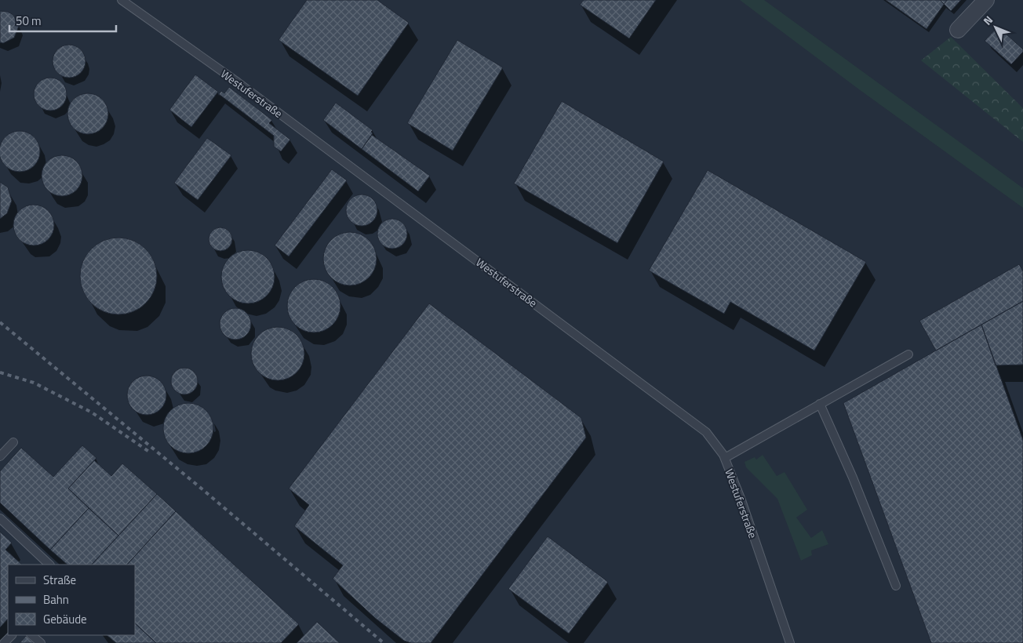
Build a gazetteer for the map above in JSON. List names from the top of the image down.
{
  "streets": {
    "lane": ["Westuferstraße"]
  },
  "legend": ["Straße", "Bahn", "Gebäude"],
  "scale_bar": "50 m",
  "north": "top left"
}
